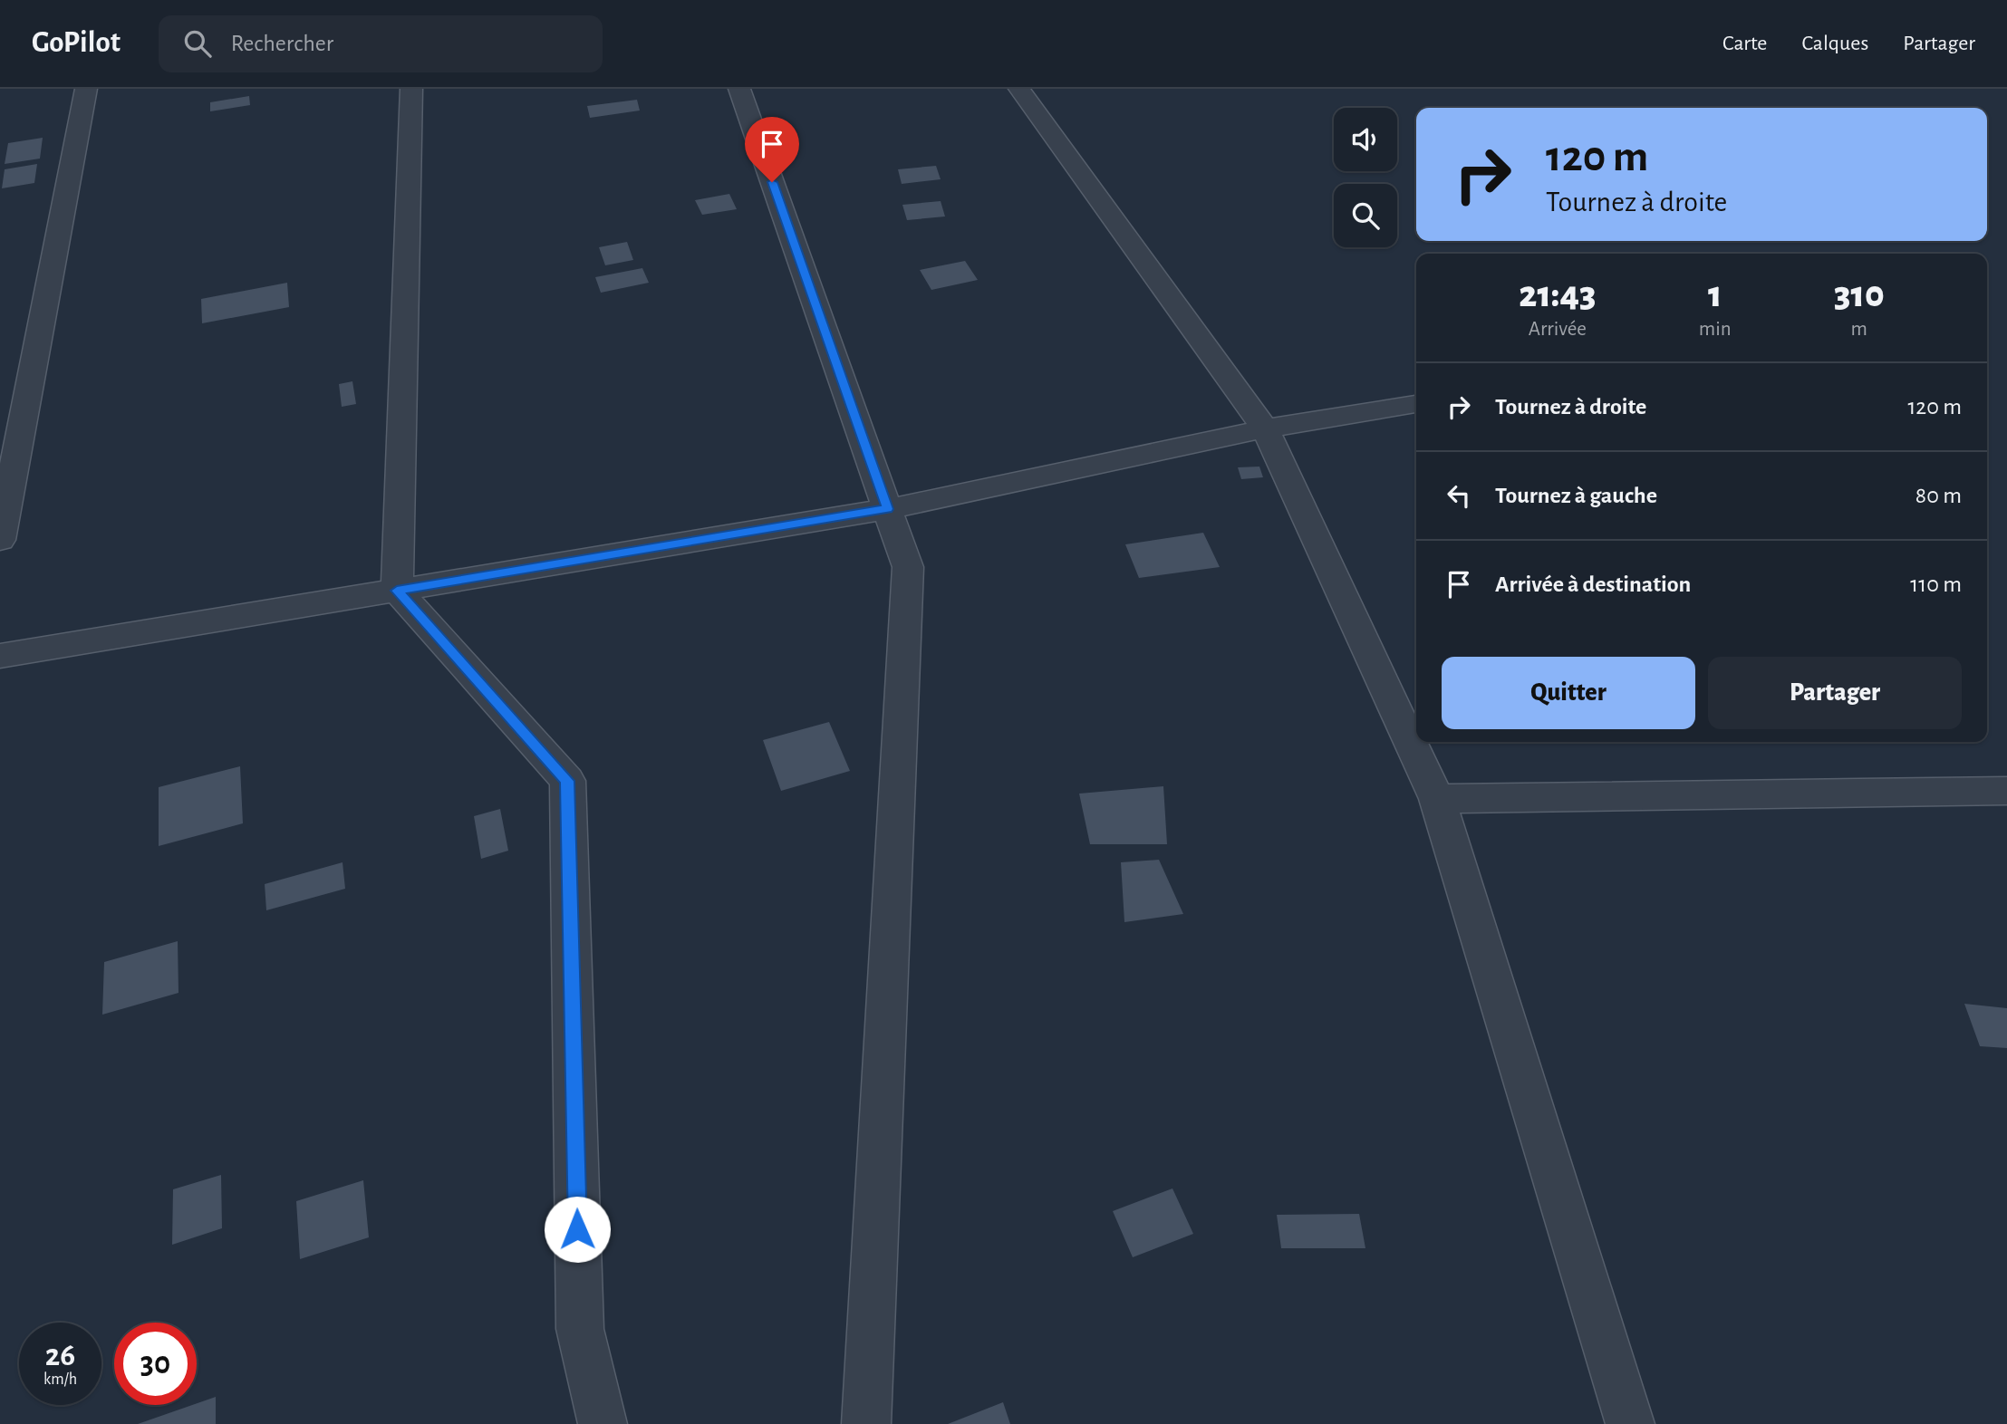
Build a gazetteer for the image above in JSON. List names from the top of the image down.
{
  "page": {
    "header": "GoPilot",
    "search": "Rechercher",
    "nav": ["Carte", "Calques", "Partager"],
    "turn": ["120 m", "Tournez à droite"],
    "eta": [
      "21:43",
      "Arrivée",
      "1",
      "min",
      "310",
      "m"
    ],
    "list": [
      {
        "name": "Tournez à droite",
        "value": "120 m"
      },
      {
        "name": "Tournez à gauche",
        "value": "80 m"
      },
      {
        "name": "Arrivée à destination",
        "value": "110 m"
      }
    ],
    "buttons": ["Quitter", "Partager"],
    "speed": "26 km/h",
    "limit": "30"
  }
}
